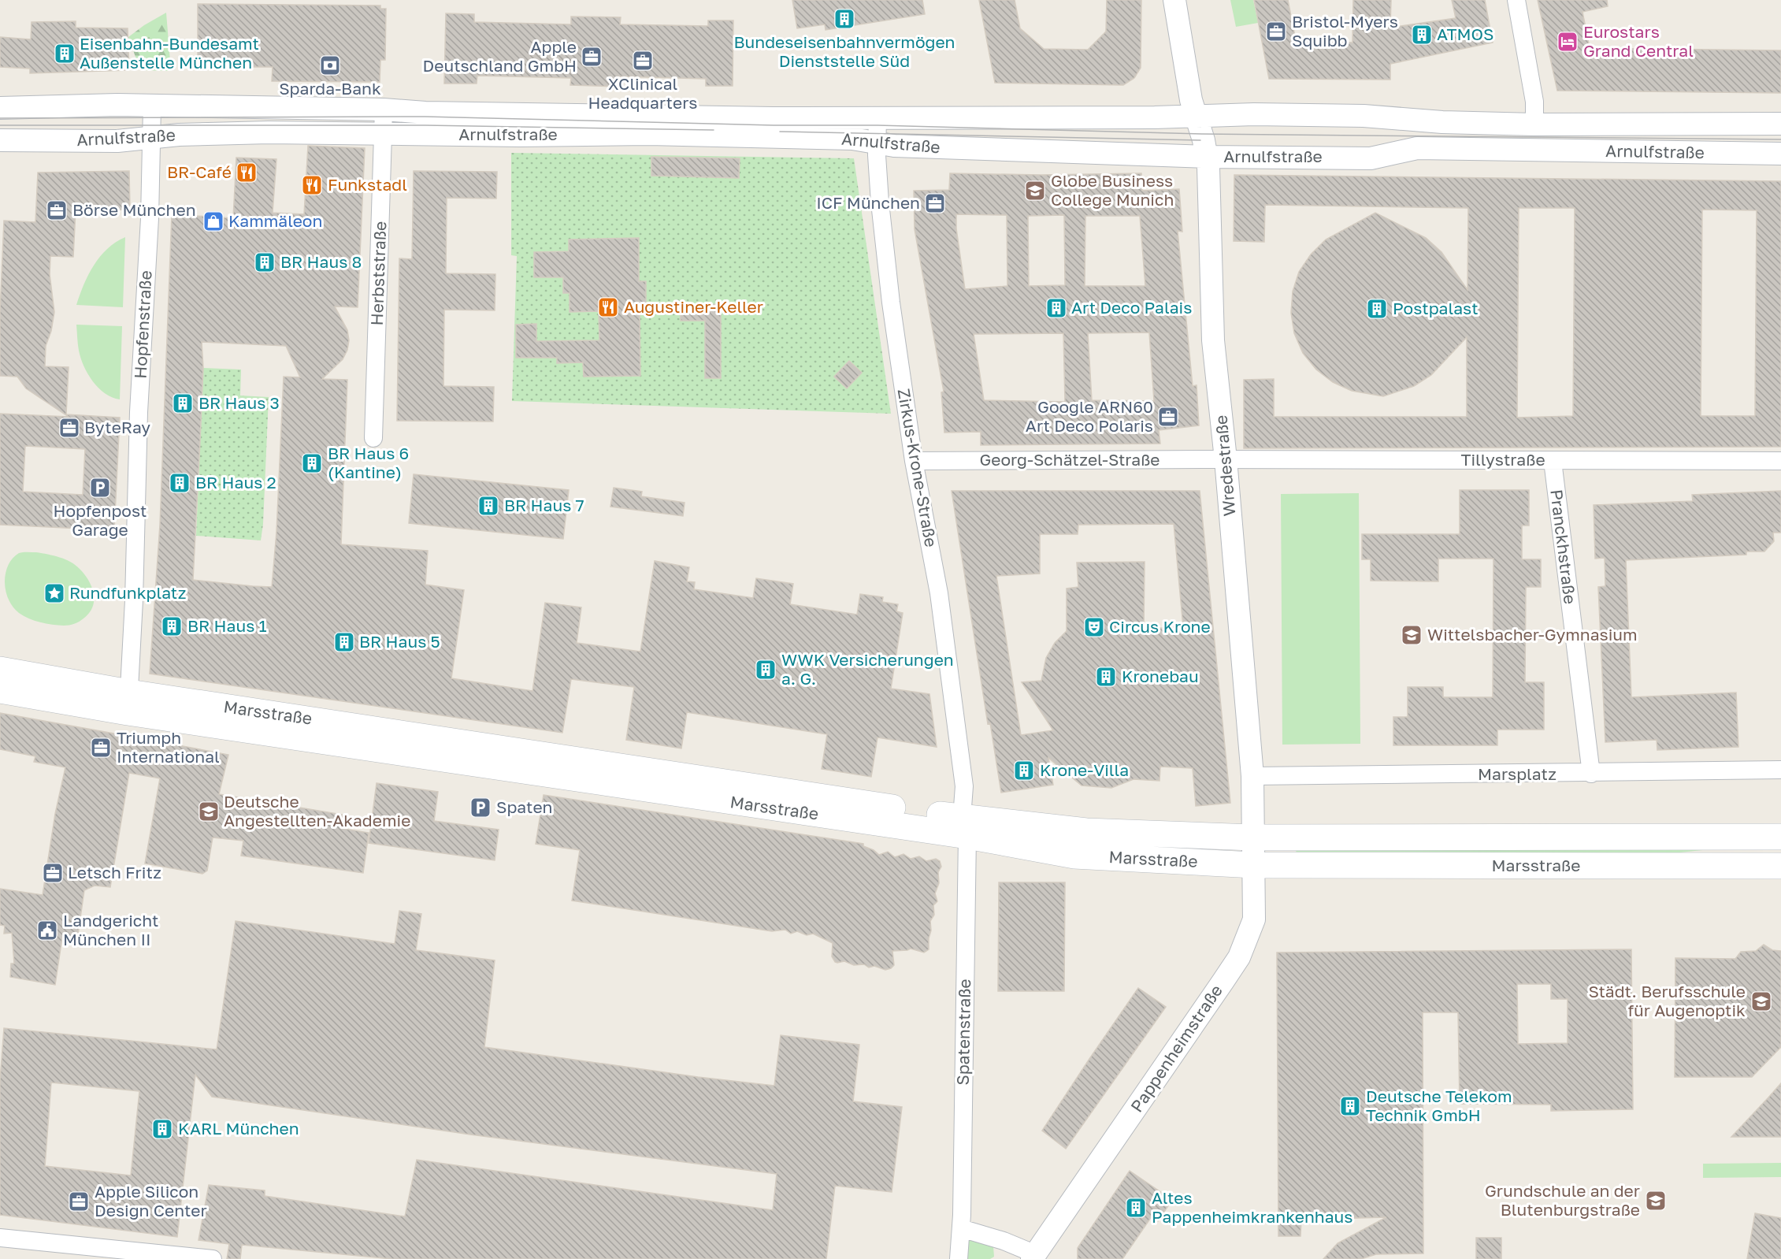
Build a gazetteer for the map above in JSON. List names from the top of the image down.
{
  "streets": {
    "main road": ["Marsstraße"],
    "street": [
      "Arnulfstraße",
      "Herbststraße",
      "Hopfenstraße",
      "Georg-Schätzel-Straße",
      "Tillystraße",
      "Wredestraße",
      "Zirkus-Krone-Straße",
      "Pranckhstraße",
      "Marsplatz",
      "Spatenstraße",
      "Pappenheimstraße"
    ]
  },
  "crossings": [
    ["Arnulfstraße", "Herbststraße"],
    ["Arnulfstraße", "Hopfenstraße"],
    ["Arnulfstraße", "Wredestraße"],
    ["Arnulfstraße", "Zirkus-Krone-Straße"],
    ["Hopfenstraße", "Marsstraße"],
    ["Georg-Schätzel-Straße", "Tillystraße"],
    ["Georg-Schätzel-Straße", "Wredestraße"],
    ["Georg-Schätzel-Straße", "Zirkus-Krone-Straße"],
    ["Tillystraße", "Wredestraße"],
    ["Tillystraße", "Pranckhstraße"],
    ["Wredestraße", "Marsstraße"],
    ["Wredestraße", "Marsplatz"],
    ["Wredestraße", "Pappenheimstraße"],
    ["Zirkus-Krone-Straße", "Marsstraße"],
    ["Zirkus-Krone-Straße", "Spatenstraße"],
    ["Pranckhstraße", "Marsplatz"],
    ["Marsstraße", "Spatenstraße"],
    ["Marsstraße", "Pappenheimstraße"]
  ],
  "places": {
    "building": [
      "Bundeseisenbahnvermögen Dienststelle Süd",
      "ATMOS",
      "Eisenbahn-Bundesamt Außenstelle München",
      "BR Haus 8",
      "Art Deco Palais",
      "Postpalast",
      "BR Haus 3",
      "BR Haus 6 (Kantine)",
      "BR Haus 2",
      "BR Haus 7",
      "BR Haus 1",
      "BR Haus 5",
      "WWK Versicherungen a. G.",
      "Kronebau",
      "Krone-Villa",
      "Deutsche Telekom Technik GmbH",
      "KARL München",
      "Altes Pappenheimkrankenhaus"
    ],
    "office": [
      "Bristol-Myers Squibb",
      "Apple Deutschland GmbH",
      "XClinical Headquarters",
      "ICF München",
      "Börse München",
      "Google ARN60 Art Deco Polaris",
      "ByteRay",
      "Triumph International",
      "Letsch Fritz",
      "Apple Silicon Design Center"
    ],
    "hotel": ["Eurostars Grand Central"],
    "bank": ["Sparda-Bank"],
    "restaurant": ["BR-Café", "Funkstadl", "Augustiner-Keller"],
    "school or university": [
      "Globe Business College Munich",
      "Wittelsbacher-Gymnasium",
      "Deutsche Angestellten-Akademie",
      "Städt. Berufsschule für Augenoptik",
      "Grundschule an der Blutenburgstraße"
    ],
    "shop": ["Kammäleon"],
    "parking": ["Hopfenpost Garage", "Spaten"],
    "place": ["Rundfunkplatz"],
    "theatre": ["Circus Krone"],
    "public building": ["Landgericht München II"]
  }
}
